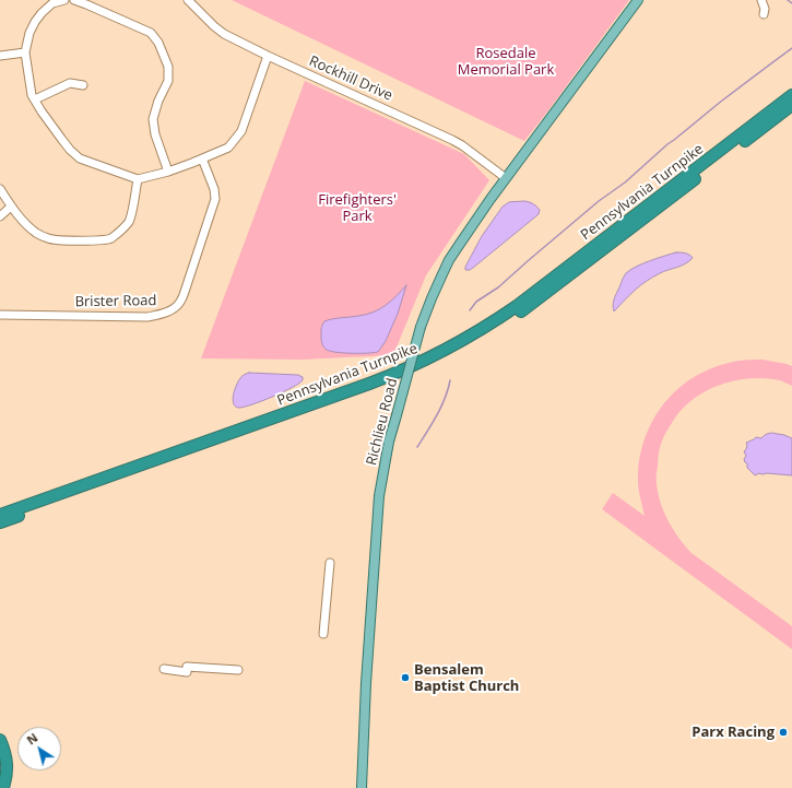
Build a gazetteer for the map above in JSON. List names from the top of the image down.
{
  "streets": {
    "highway": ["Pennsylvania Turnpike"],
    "main road": ["Richlieu Road"],
    "street": ["Rockhill Drive", "Brister Road"]
  },
  "crossings": [
    ["Rockhill Drive", "Richlieu Road"]
  ],
  "parks": ["Rosedale Memorial Park", "Firefighters' Park"],
  "places": ["Bensalem Baptist Church", "Parx Racing"],
  "north": "top left"
}
